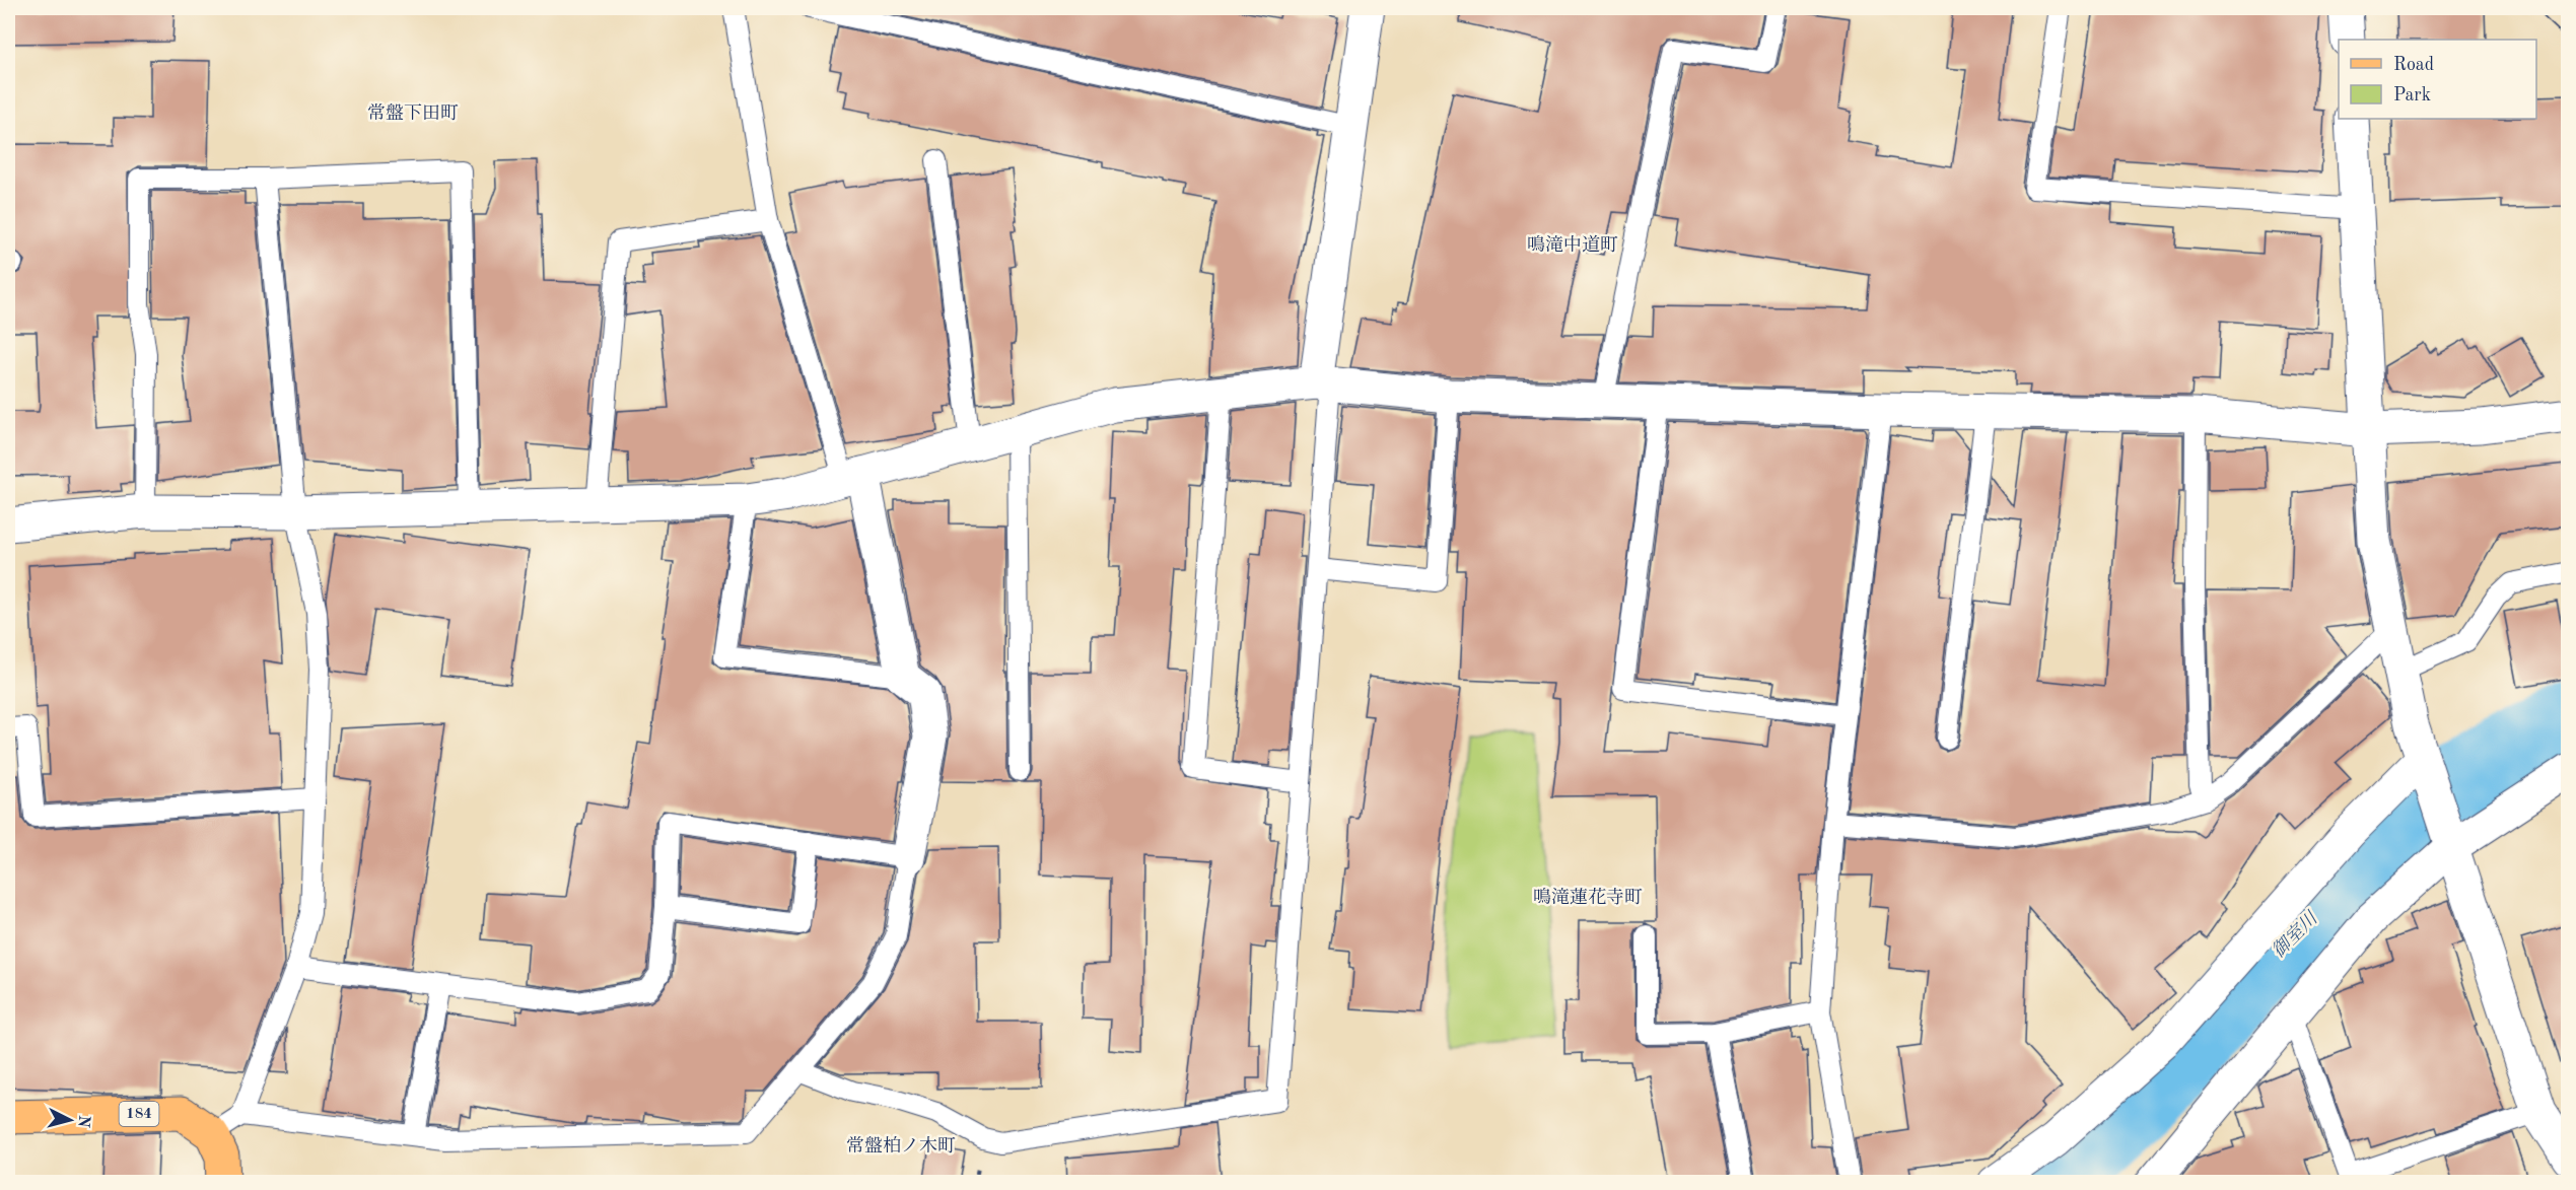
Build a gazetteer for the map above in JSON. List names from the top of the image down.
{
  "streets": {
    "main road": ["184"]
  },
  "districts": [
    "常盤下田町",
    "鳴滝中道町",
    "鳴滝蓮花寺町",
    "常盤柏ノ木町"
  ],
  "water": ["御室川"],
  "legend": ["Road", "Park"],
  "north": "right"
}
